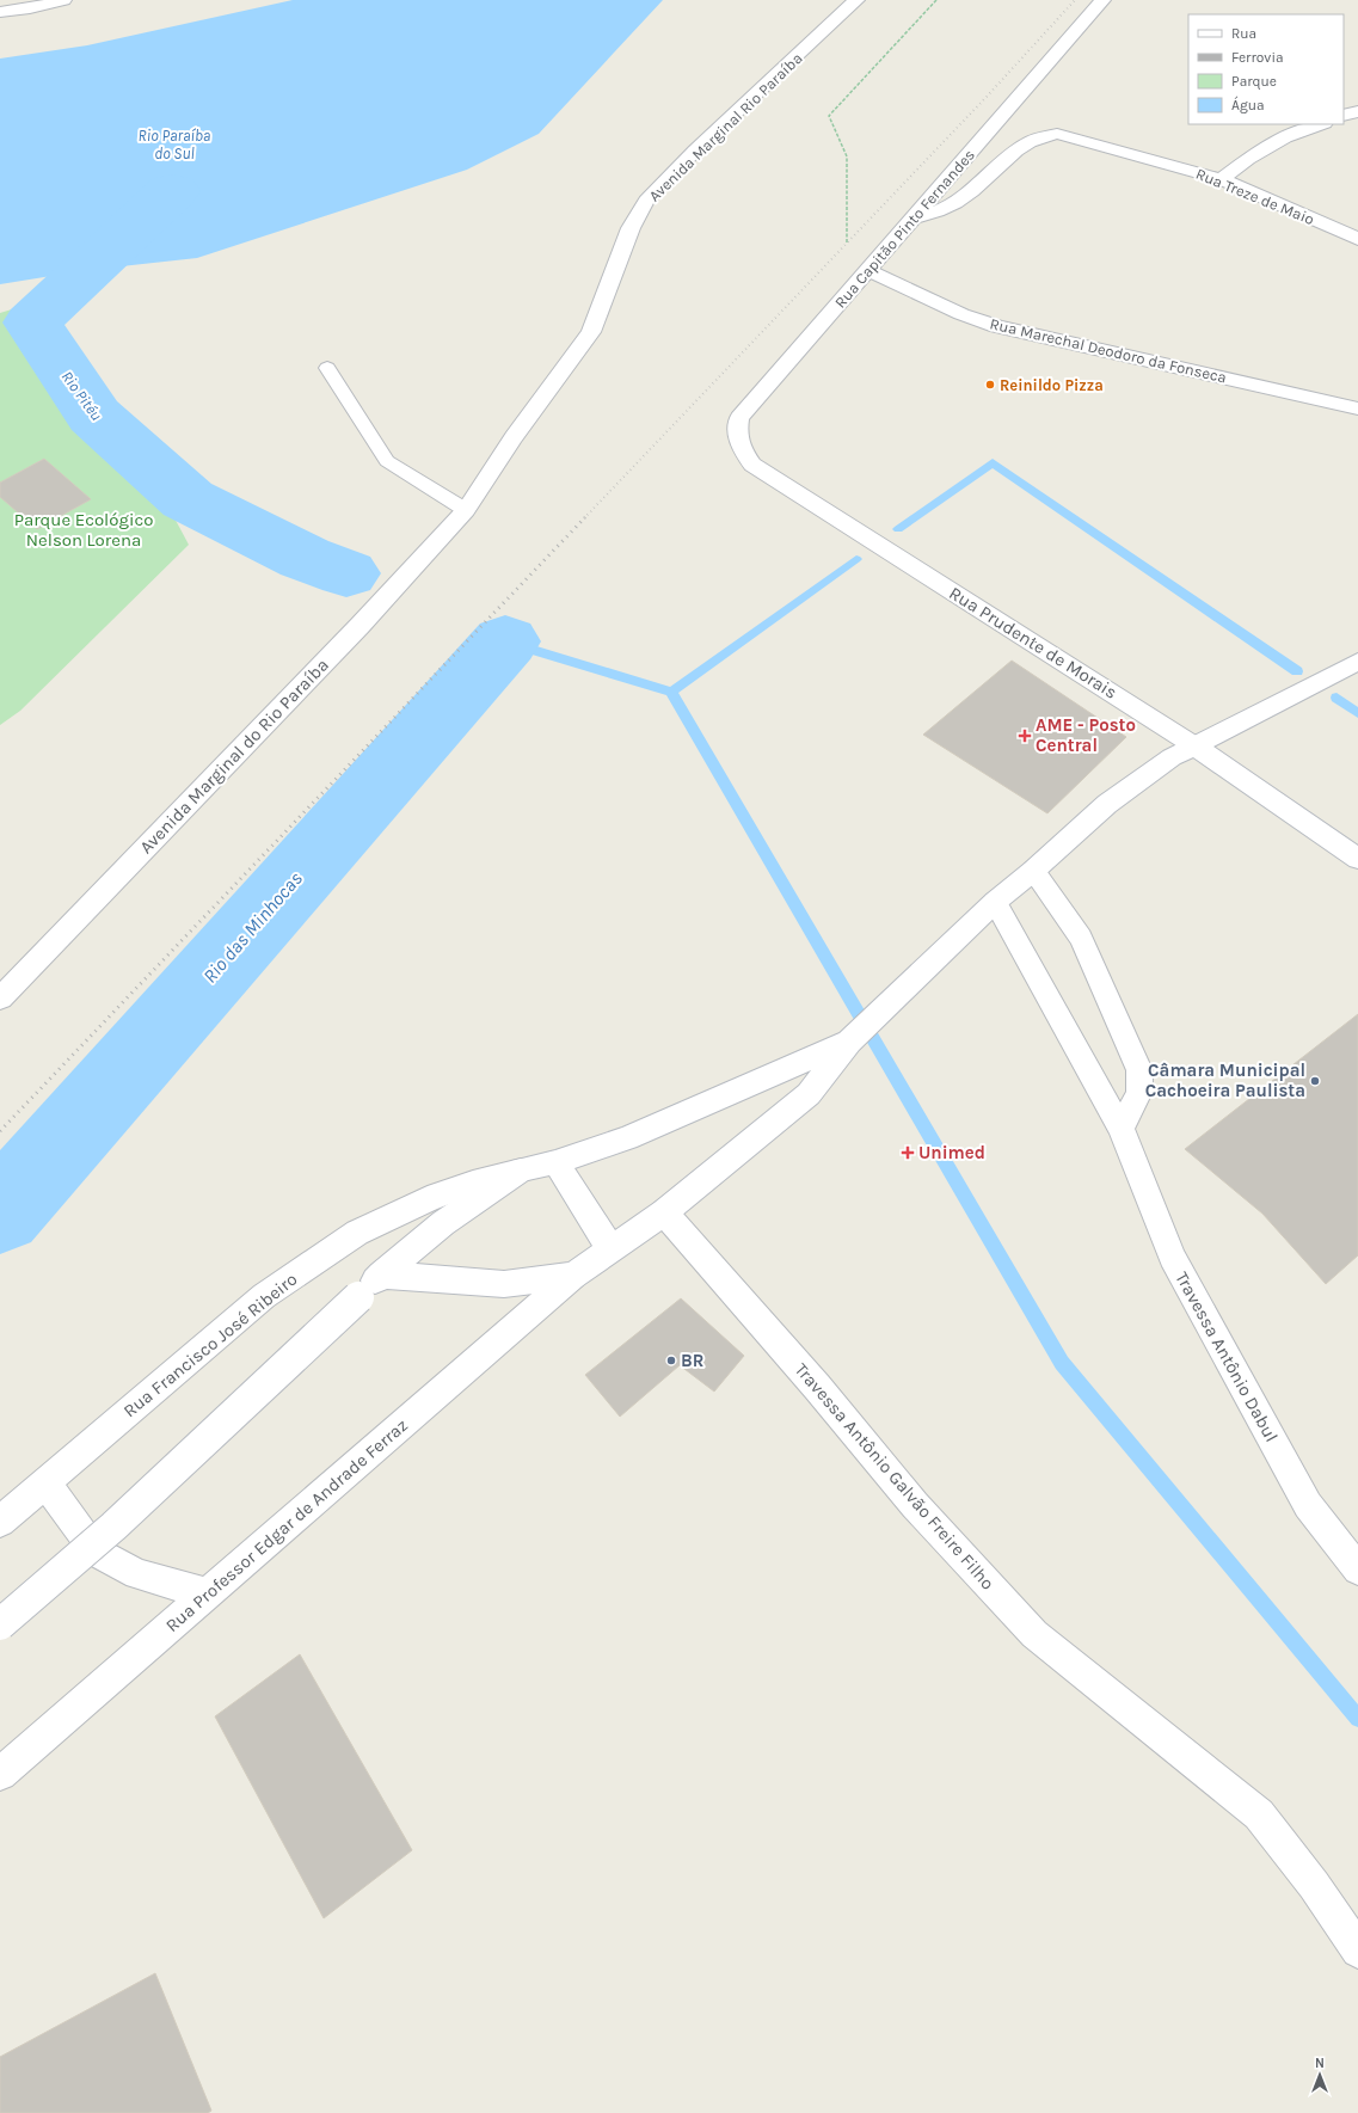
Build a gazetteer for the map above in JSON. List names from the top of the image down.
{
  "streets": {
    "street": [
      "Avenida Marginal Rio Paraíba",
      "Rua Treze de Maio",
      "Rua Capitão Pinto Fernandes",
      "Rua Marechal Deodoro da Fonseca",
      "Rua Prudente de Morais",
      "Avenida Marginal do Rio Paraíba",
      "Rua Francisco José Ribeiro",
      "Travessa Antônio Dabul",
      "Travessa Antônio Galvão Freire Filho",
      "Rua Professor Edgar de Andrade Ferraz"
    ]
  },
  "crossings": [
    ["Avenida Marginal Rio Paraíba", "Avenida Marginal do Rio Paraíba"],
    ["Rua Treze de Maio", "Rua Capitão Pinto Fernandes"],
    ["Rua Capitão Pinto Fernandes", "Rua Marechal Deodoro da Fonseca"],
    ["Rua Capitão Pinto Fernandes", "Rua Prudente de Morais"],
    ["Rua Prudente de Morais", "Rua Professor Edgar de Andrade Ferraz"],
    ["Rua Francisco José Ribeiro", "Rua Professor Edgar de Andrade Ferraz"],
    ["Travessa Antônio Dabul", "Rua Professor Edgar de Andrade Ferraz"],
    ["Travessa Antônio Galvão Freire Filho", "Rua Professor Edgar de Andrade Ferraz"]
  ],
  "water": ["Rio Paraíba do Sul", "Rio Pitéu", "Rio das Minhocas"],
  "parks": ["Parque Ecológico Nelson Lorena"],
  "places": {
    "other": ["Reinildo Pizza", "Câmara Municipal Cachoeira Paulista", "BR"],
    "health": ["AME - Posto Central", "Unimed"]
  },
  "legend": [
    "Rua",
    "Ferrovia",
    "Parque",
    "Água"
  ],
  "north": "top"
}
